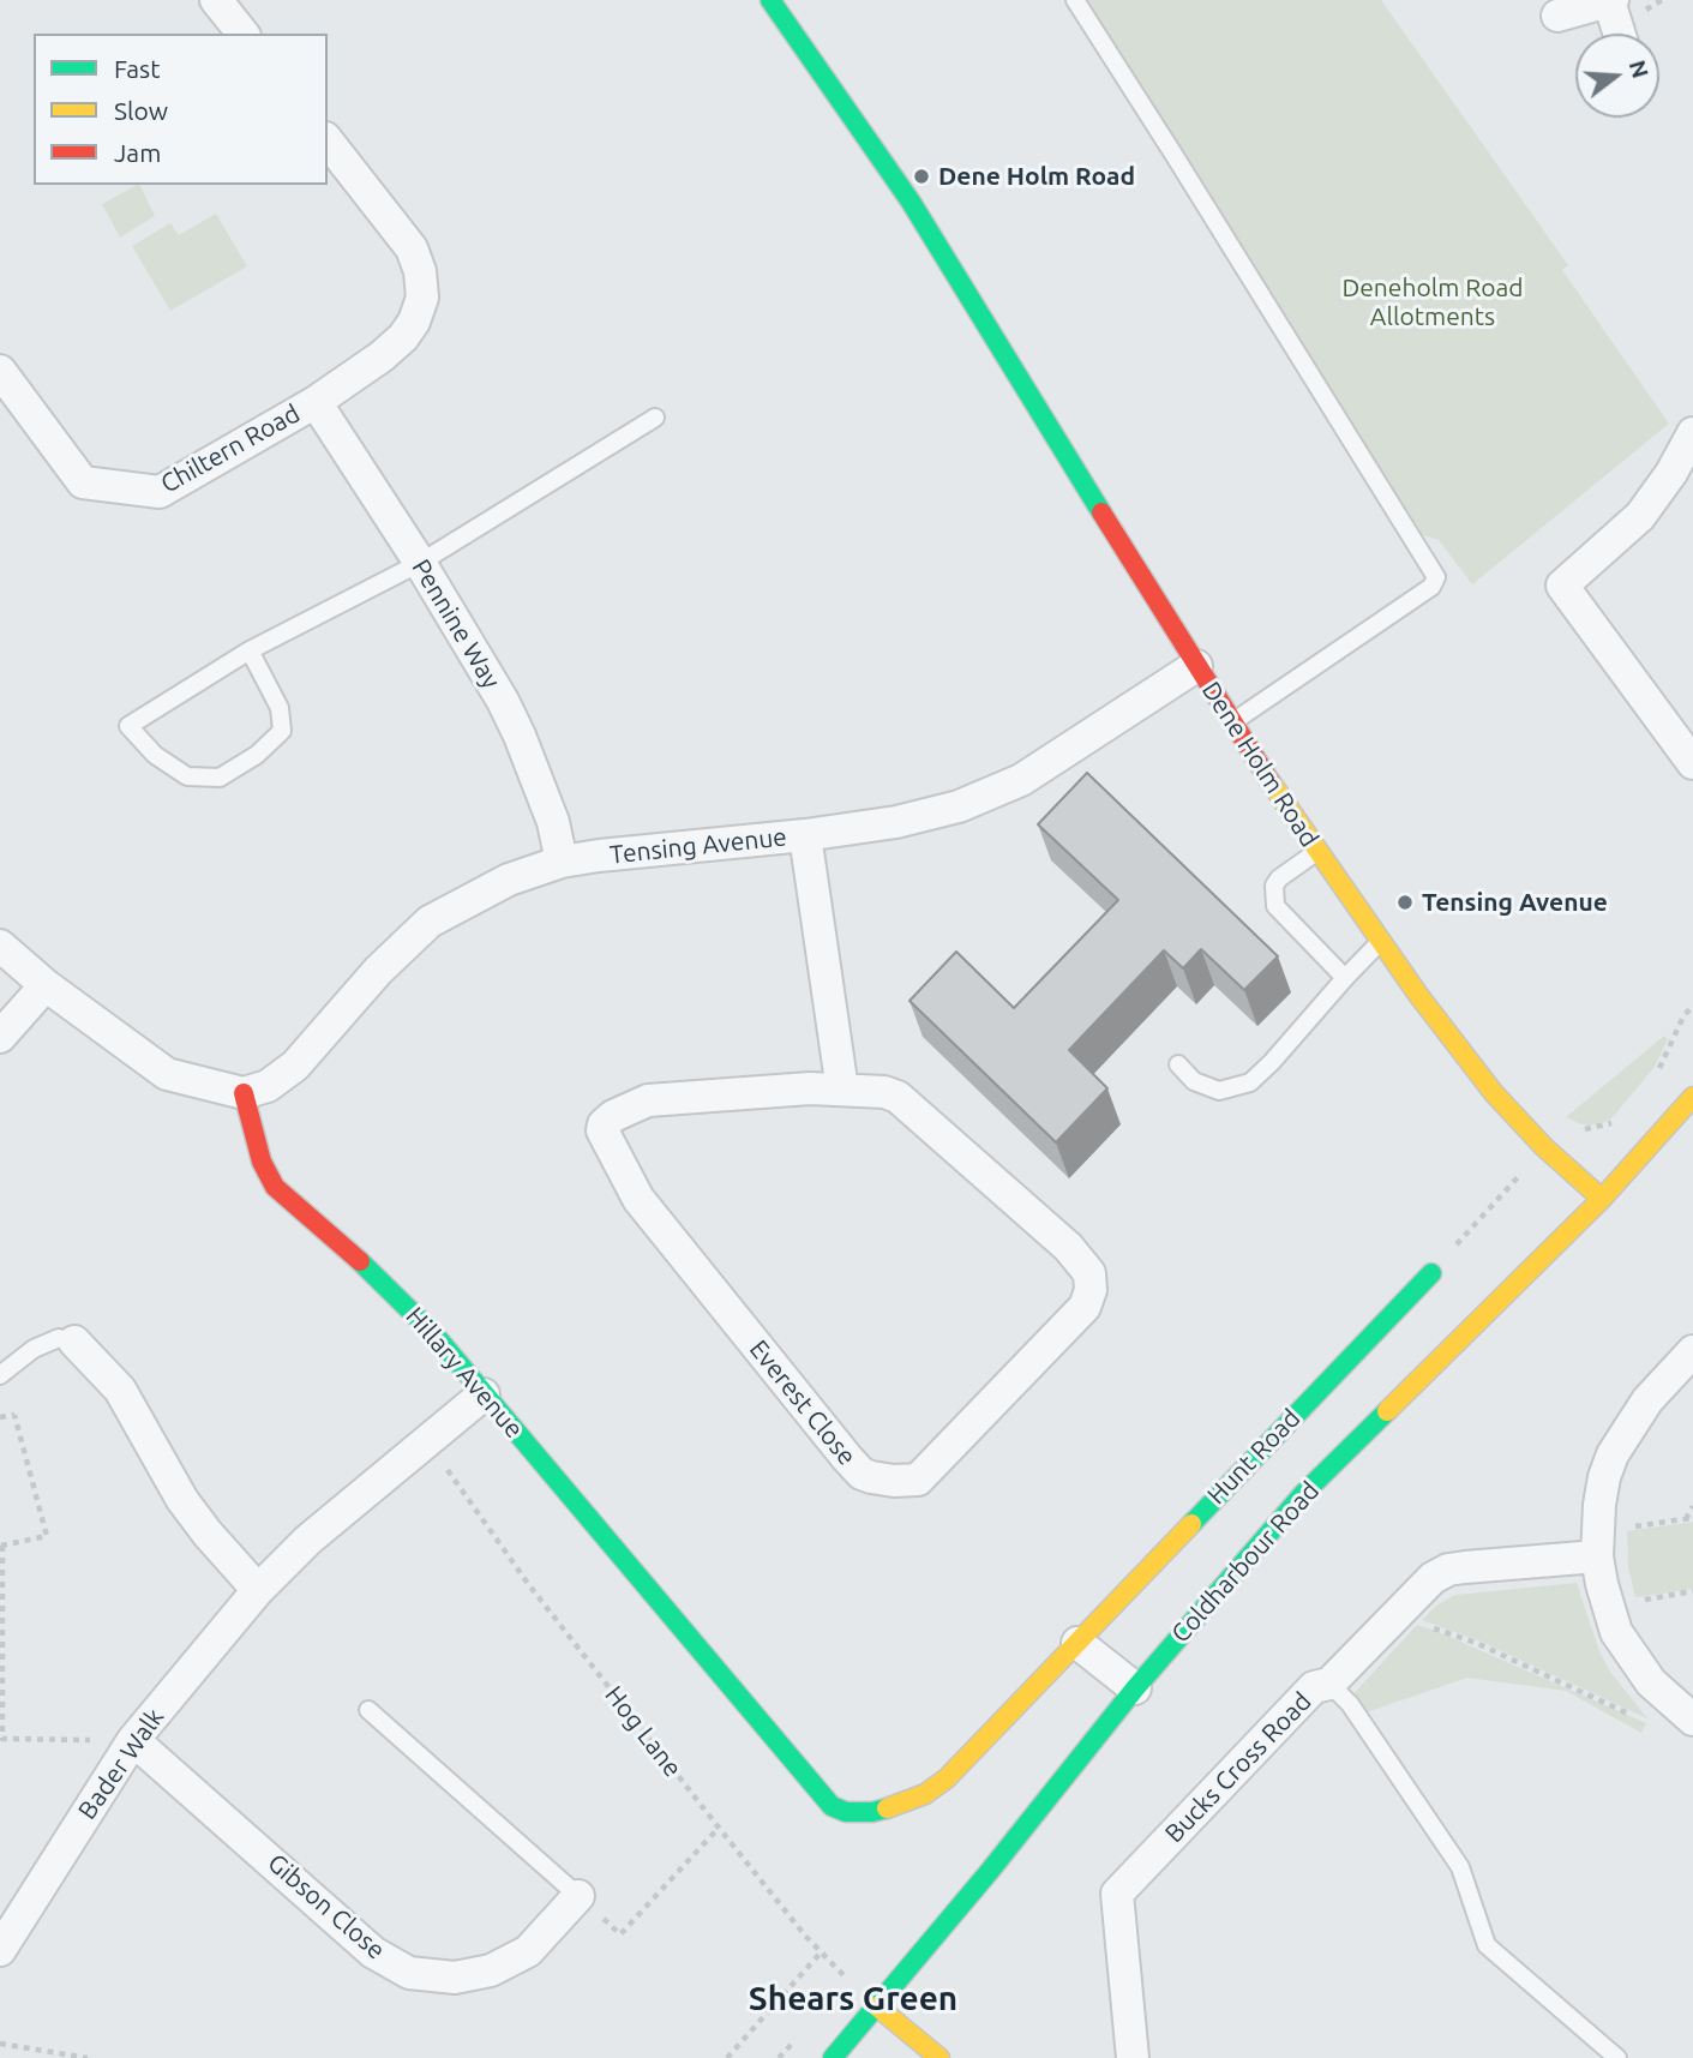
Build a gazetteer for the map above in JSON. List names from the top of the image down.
{
  "streets": {
    "street": [
      "Chiltern Road",
      "Pennine Way",
      "Dene Holm Road",
      "Tensing Avenue",
      "Hillary Avenue",
      "Everest Close",
      "Hunt Road",
      "Coldharbour Road",
      "Bader Walk",
      "Bucks Cross Road",
      "Gibson Close"
    ],
    "path": ["Hog Lane"]
  },
  "crossings": [
    ["Chiltern Road", "Pennine Way"],
    ["Pennine Way", "Tensing Avenue"],
    ["Dene Holm Road", "Tensing Avenue"],
    ["Dene Holm Road", "Coldharbour Road"],
    ["Tensing Avenue", "Hillary Avenue"],
    ["Hillary Avenue", "Hunt Road"],
    ["Hillary Avenue", "Bader Walk"],
    ["Coldharbour Road", "Hog Lane"],
    ["Hog Lane", "Bader Walk"],
    ["Bader Walk", "Gibson Close"]
  ],
  "districts": ["Shears Green"],
  "parks": ["Deneholm Road Allotments"],
  "places": ["Dene Holm Road", "Tensing Avenue"],
  "legend": ["Fast", "Slow", "Jam"],
  "north": "right"
}
